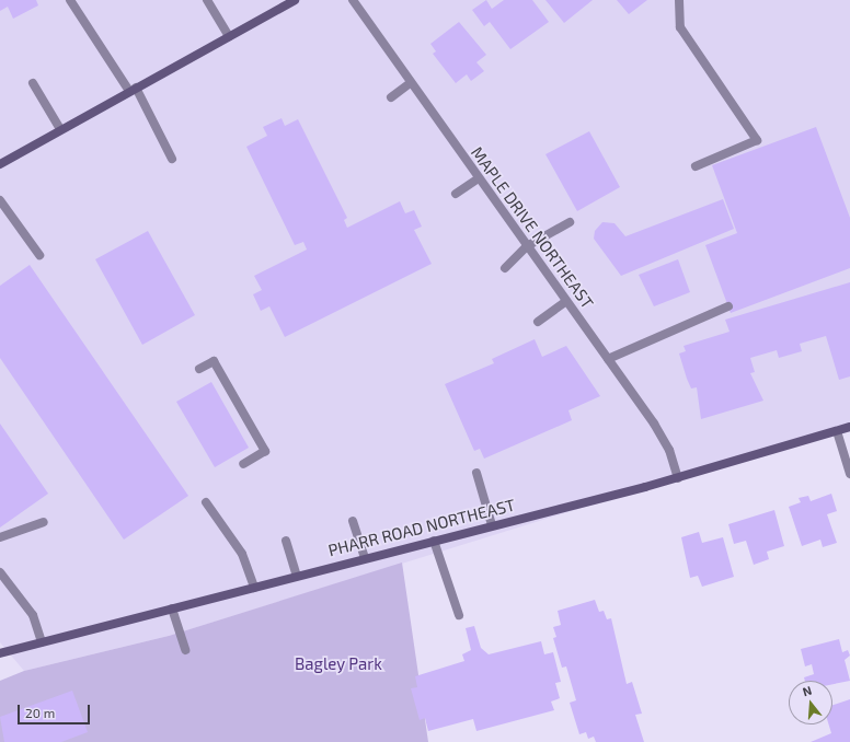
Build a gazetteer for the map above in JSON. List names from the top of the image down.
{
  "streets": {
    "street": ["MAPLE DRIVE NORTHEAST", "PHARR ROAD NORTHEAST"]
  },
  "crossings": [
    ["MAPLE DRIVE NORTHEAST", "PHARR ROAD NORTHEAST"]
  ],
  "parks": ["Bagley Park"],
  "scale_bar": "20 m",
  "north": "top"
}
